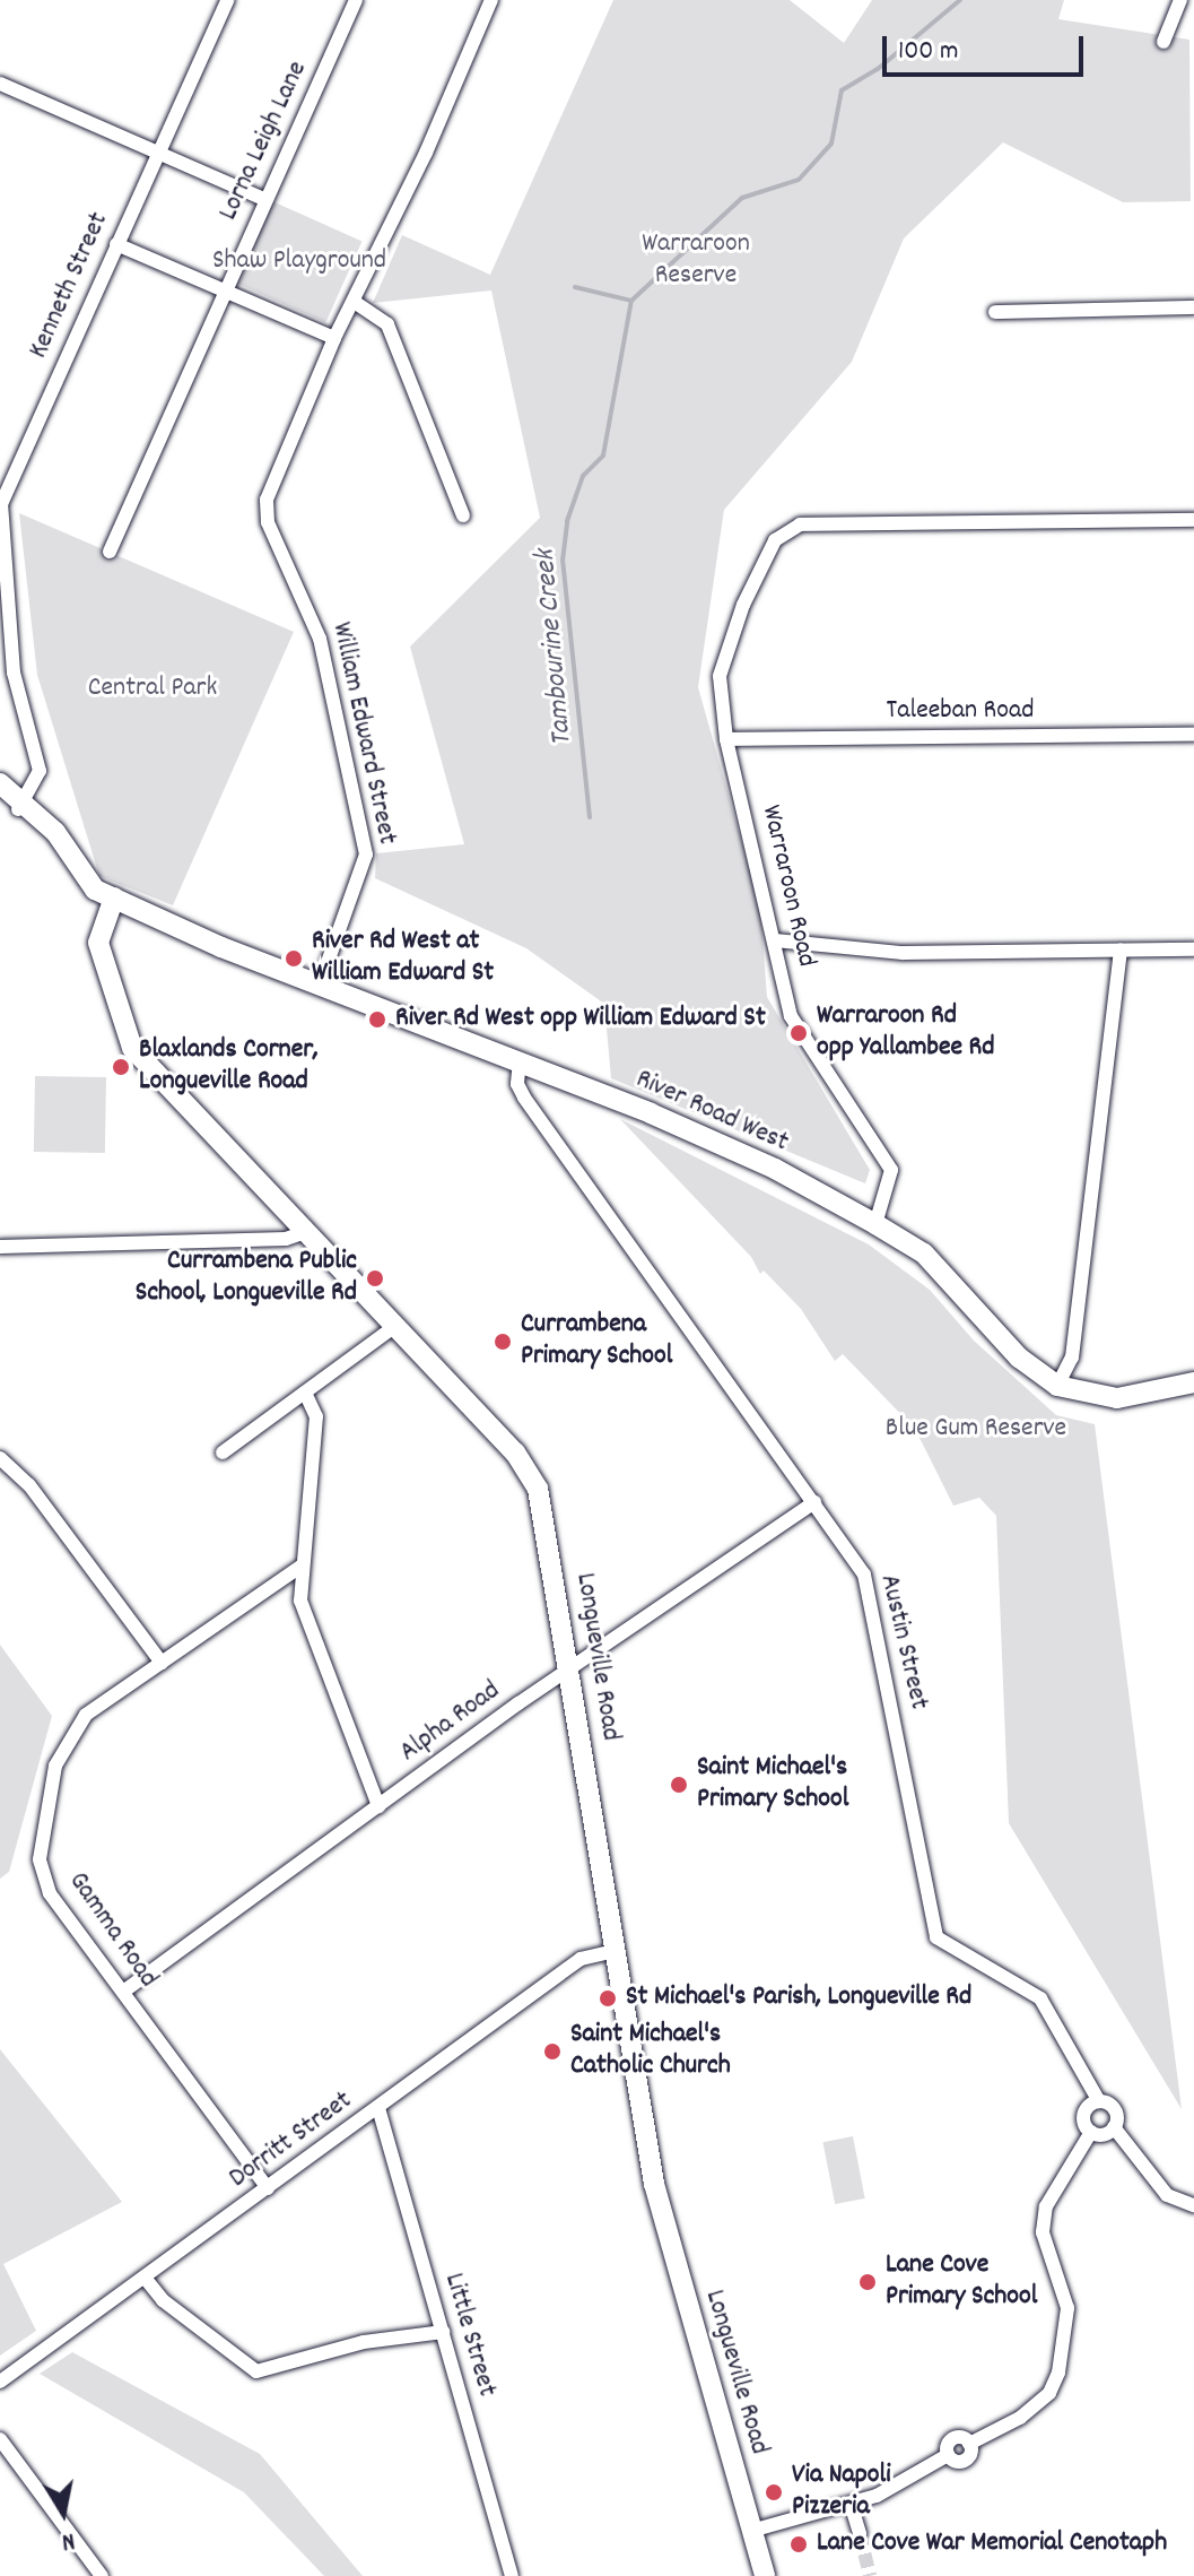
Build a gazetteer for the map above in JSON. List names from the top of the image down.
{
  "streets": {
    "main road": ["River Road West", "Longueville Road"],
    "street": [
      "Lorna Leigh Lane",
      "Kenneth Street",
      "Taleeban Road",
      "William Edward Street",
      "Warraroon Road",
      "Austin Street",
      "Alpha Road",
      "Gamma Road",
      "Dorritt Street",
      "Little Street"
    ]
  },
  "crossings": [
    ["Kenneth Street", "River Road West"],
    ["Taleeban Road", "Warraroon Road"],
    ["William Edward Street", "River Road West"],
    ["Warraroon Road", "River Road West"],
    ["River Road West", "Austin Street"],
    ["River Road West", "Longueville Road"],
    ["Austin Street", "Alpha Road"],
    ["Longueville Road", "Alpha Road"],
    ["Longueville Road", "Dorritt Street"],
    ["Alpha Road", "Gamma Road"],
    ["Gamma Road", "Dorritt Street"],
    ["Dorritt Street", "Little Street"]
  ],
  "water": ["Tambourine Creek"],
  "parks": [
    "Warraroon Reserve",
    "Shaw Playground",
    "Central Park",
    "Blue Gum Reserve"
  ],
  "places": [
    "River Rd West at William Edward St",
    "River Rd West opp William Edward St",
    "Warraroon Rd opp Yallambee Rd",
    "Blaxlands Corner, Longueville Road",
    "Currambena Public School, Longueville Rd",
    "Currambena Primary School",
    "Saint Michael's Primary School",
    "St Michael's Parish, Longueville Rd",
    "Saint Michael's Catholic Church",
    "Lane Cove Primary School",
    "Via Napoli Pizzeria",
    "Lane Cove War Memorial Cenotaph"
  ],
  "scale_bar": "100 m",
  "north": "bottom"
}
